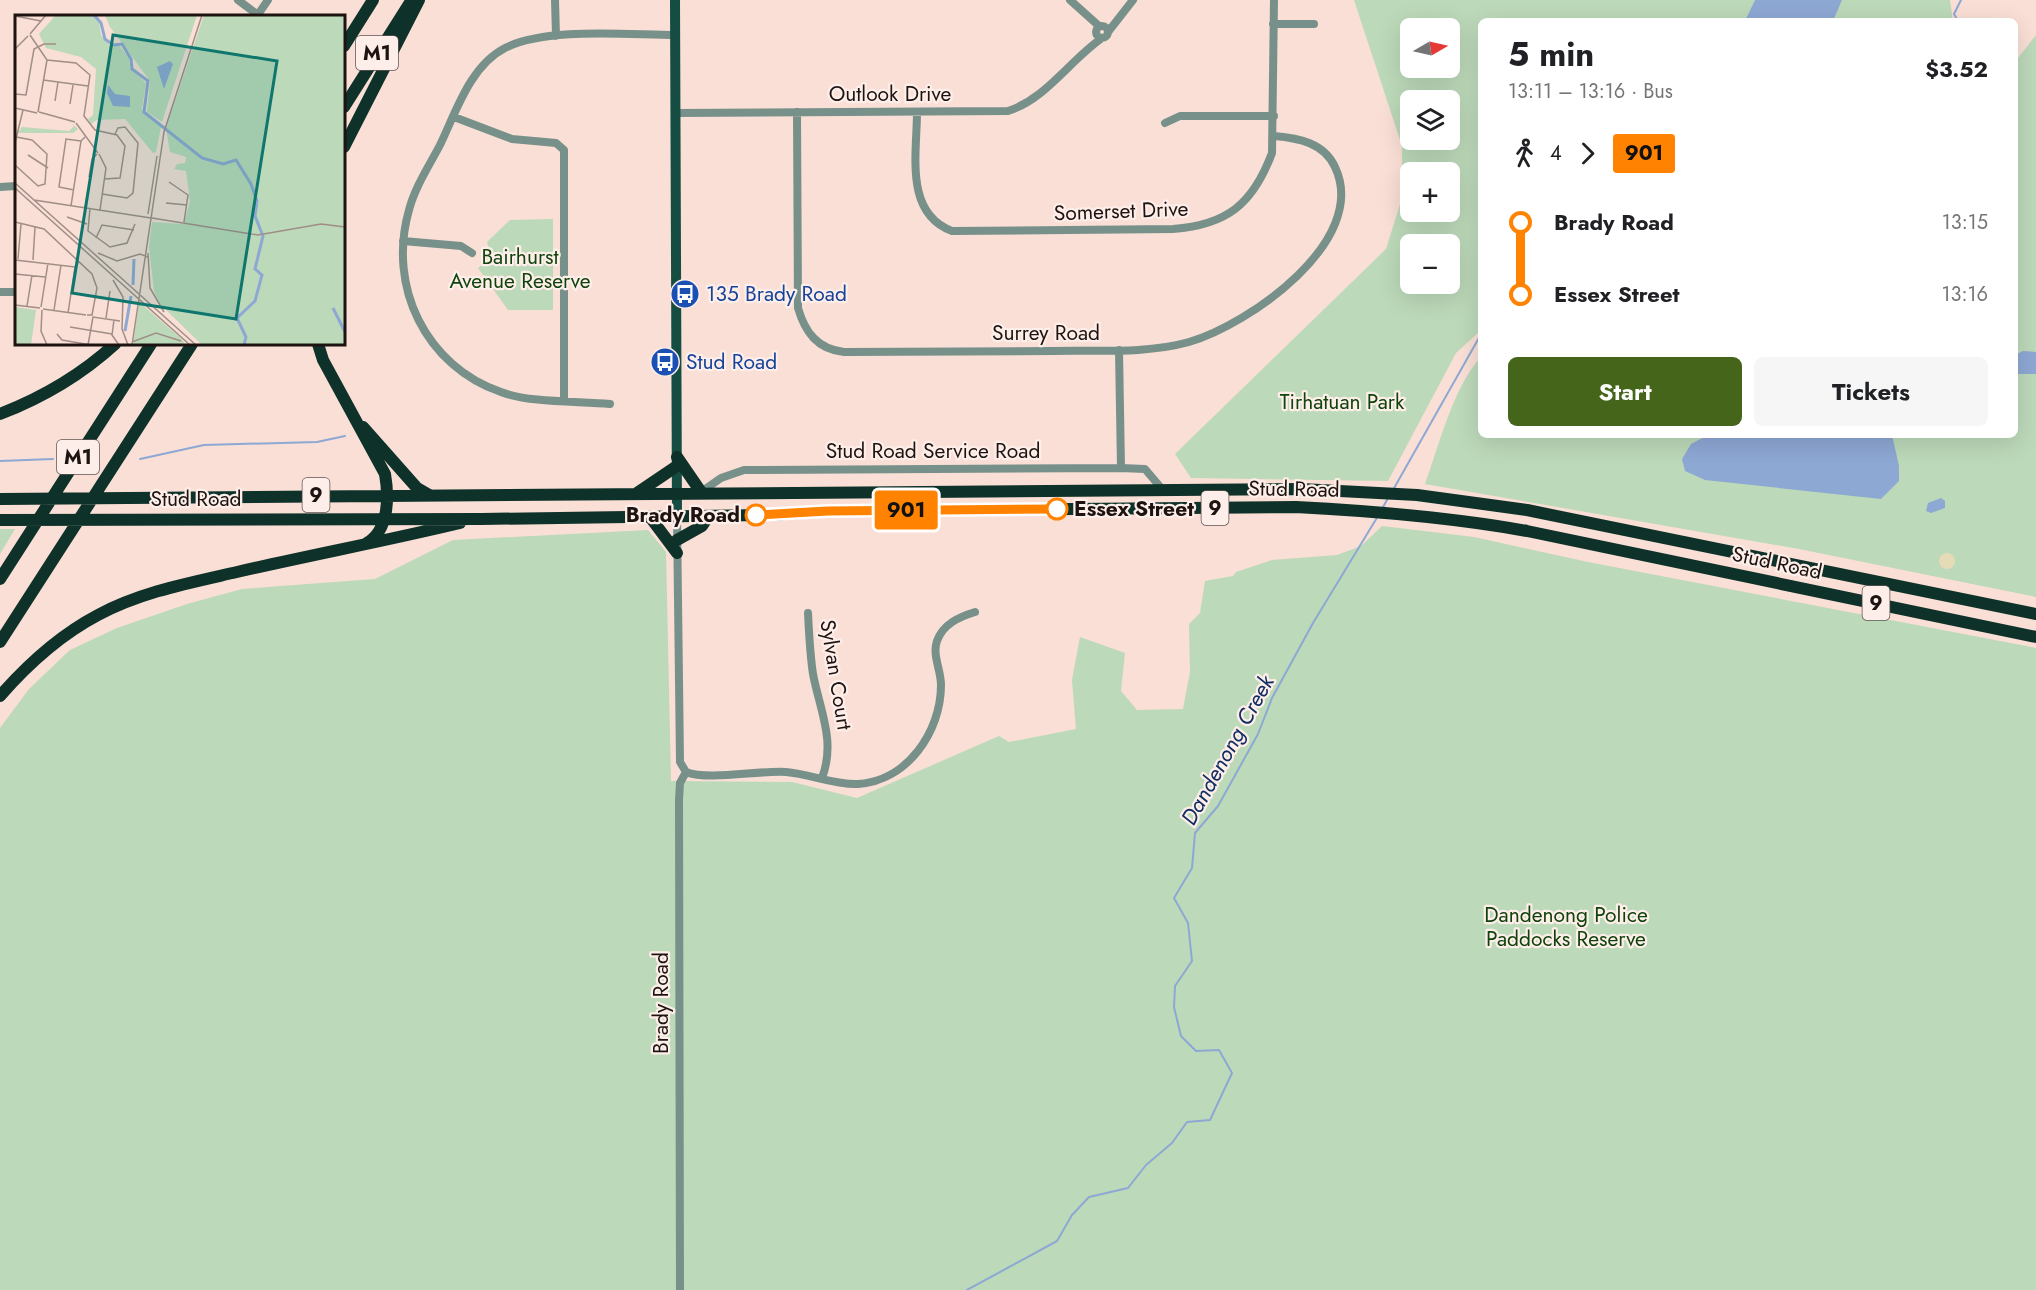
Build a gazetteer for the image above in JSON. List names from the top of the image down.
{
  "streets": {
    "highway": ["M1", "Stud Road", "9"],
    "main road": ["Brady Road"],
    "street": [
      "Outlook Drive",
      "Somerset Drive",
      "Surrey Road",
      "Stud Road Service Road",
      "Sylvan Court"
    ]
  },
  "crossings": [
    ["Outlook Drive", "Somerset Drive"],
    ["Outlook Drive", "Surrey Road"],
    ["Outlook Drive", "Brady Road"],
    ["Somerset Drive", "Surrey Road"],
    ["Stud Road Service Road", "Stud Road"],
    ["Stud Road", "Brady Road"]
  ],
  "water": ["Dandenong Creek"],
  "parks": ["Bairhurst Avenue Reserve", "Tirhatuan Park", "Dandenong Police Paddocks Reserve"],
  "places": {
    "bus stop": ["135 Brady Road", "Stud Road"],
    "other": ["Essex Street", "Brady Road"]
  },
  "lines": ["bus line 901"],
  "north": "right",
  "page": {
    "on_map": "901",
    "map_buttons": ["+", "−"],
    "heading": ["5 min", "13:11 – 13:16 · Bus", "$3.52"],
    "legs": ["4", "901"],
    "list": [
      {
        "name": "Brady Road",
        "value": "13:15"
      },
      {
        "name": "Essex Street",
        "value": "13:16"
      }
    ],
    "buttons": ["Start", "Tickets"]
  }
}
